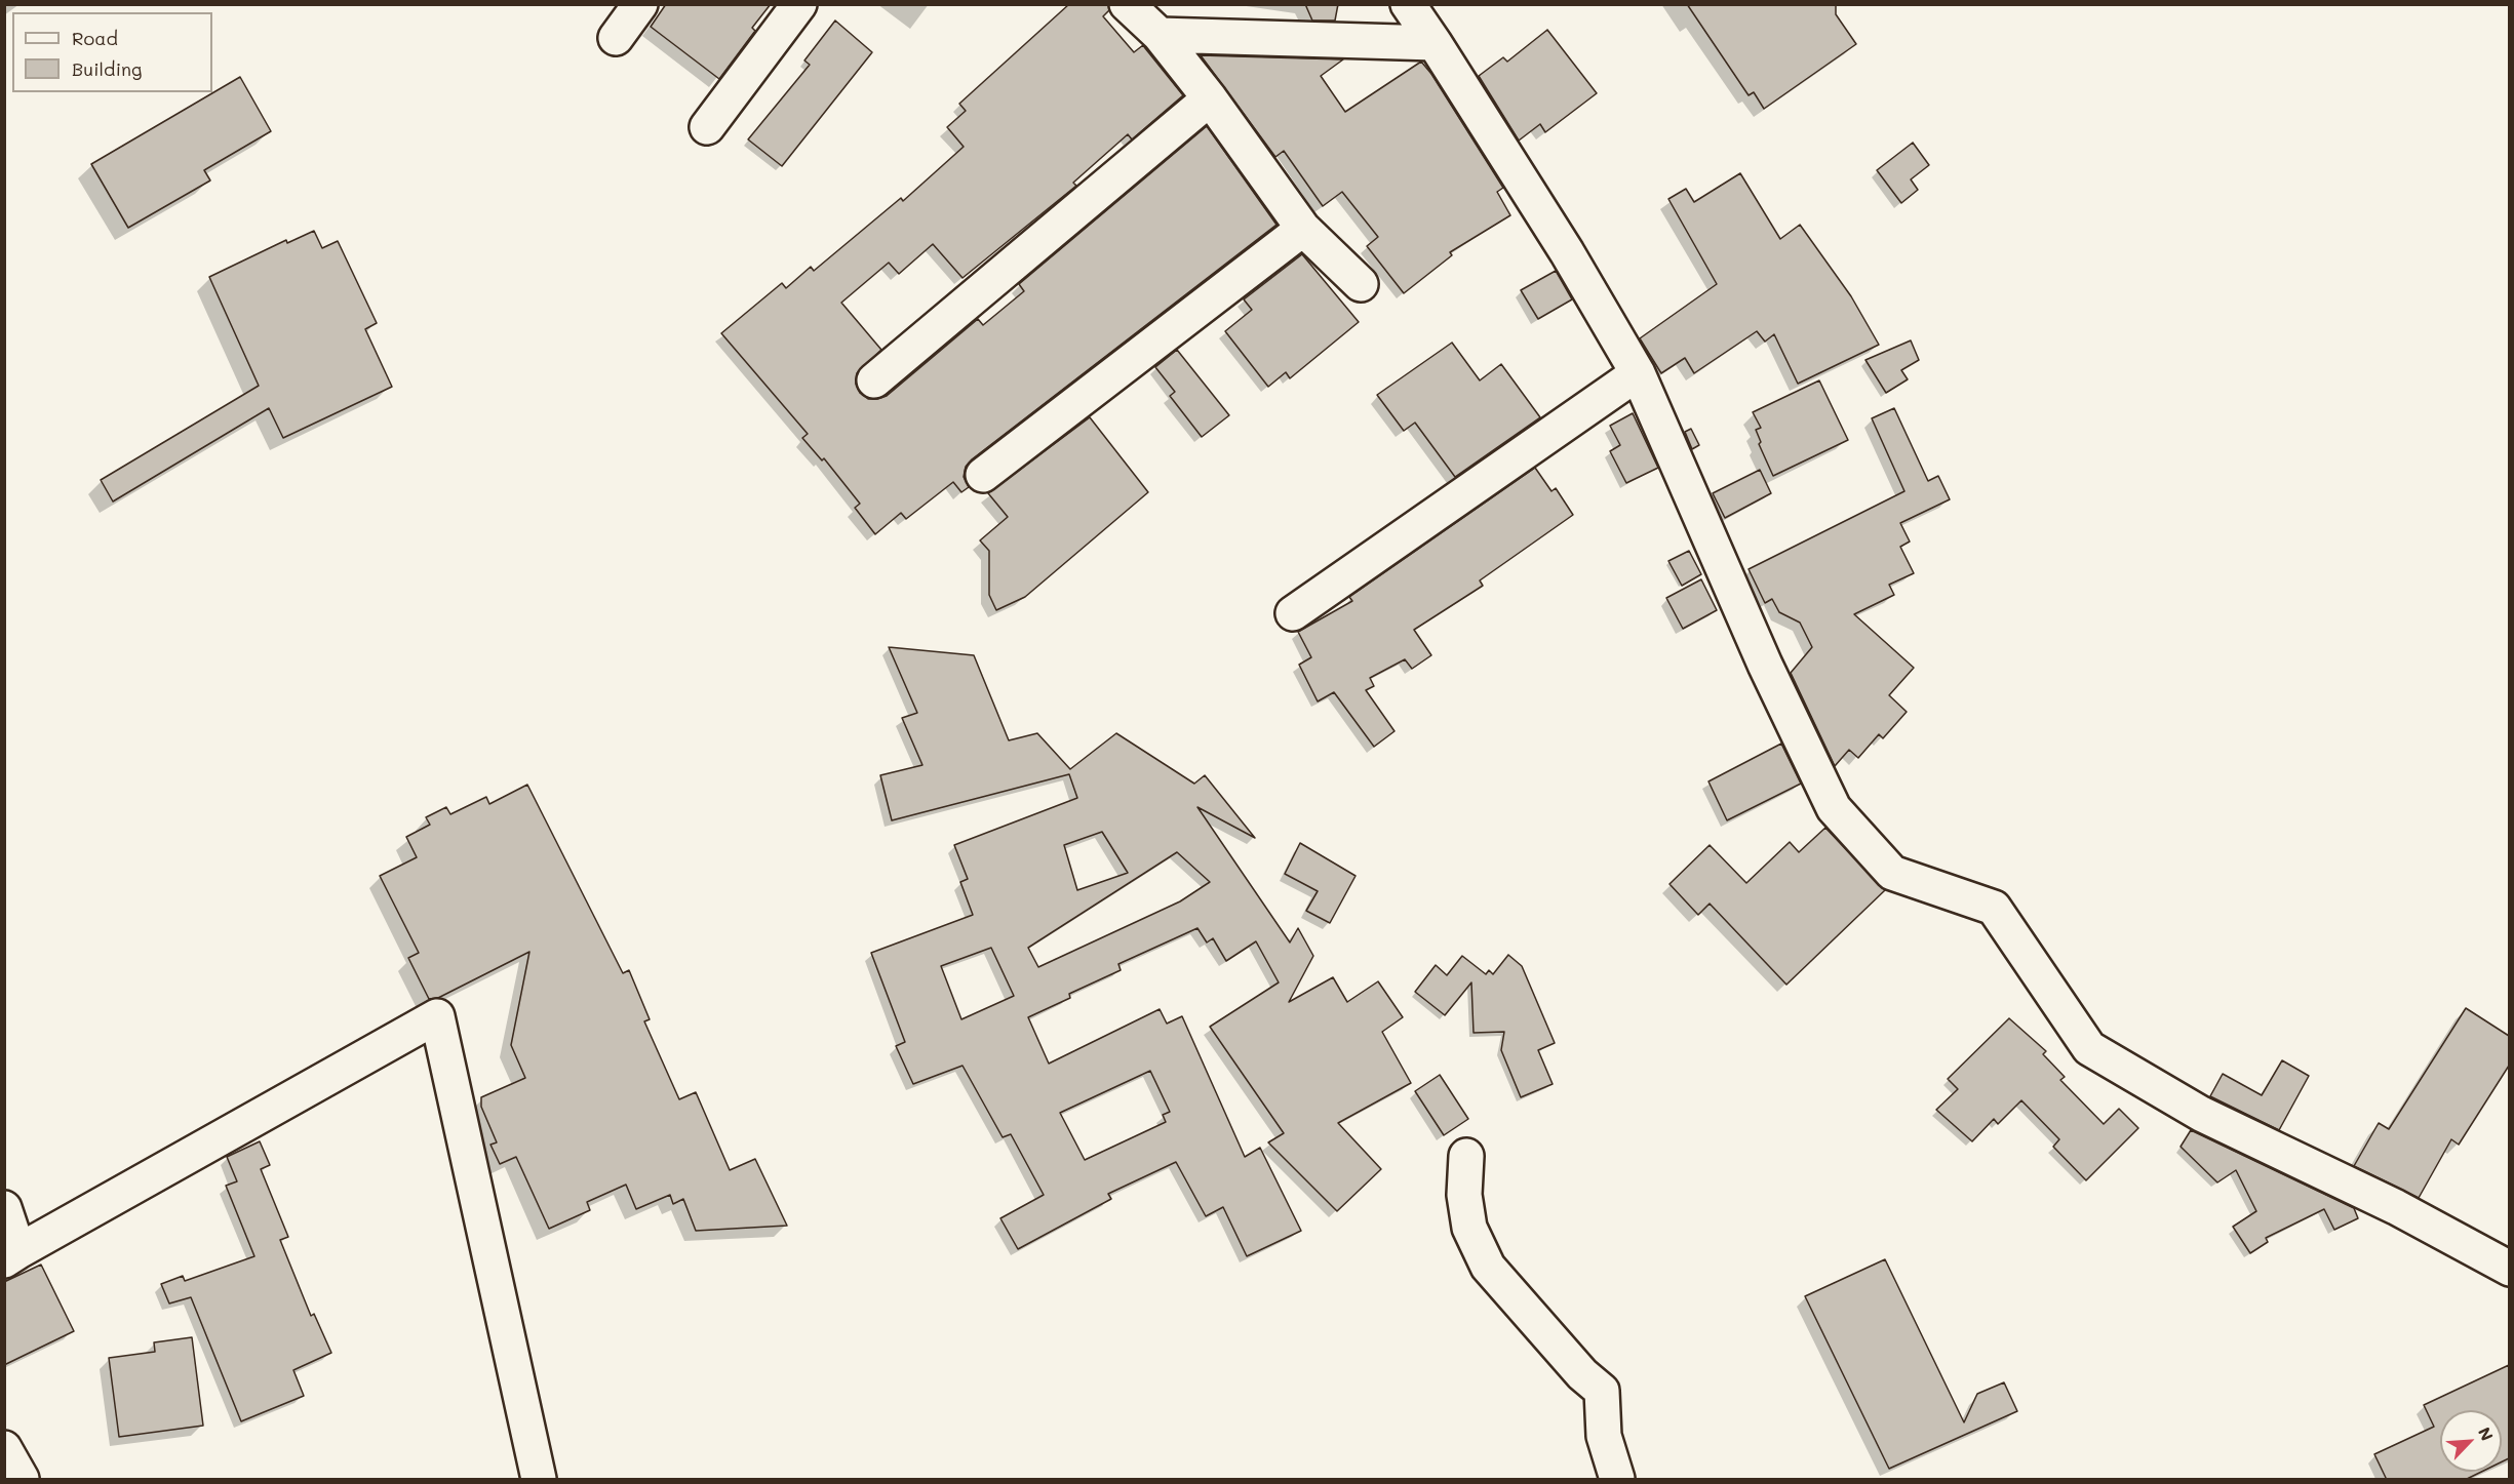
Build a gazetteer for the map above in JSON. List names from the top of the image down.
{
  "legend": ["Road", "Building"],
  "north": "top right"
}
